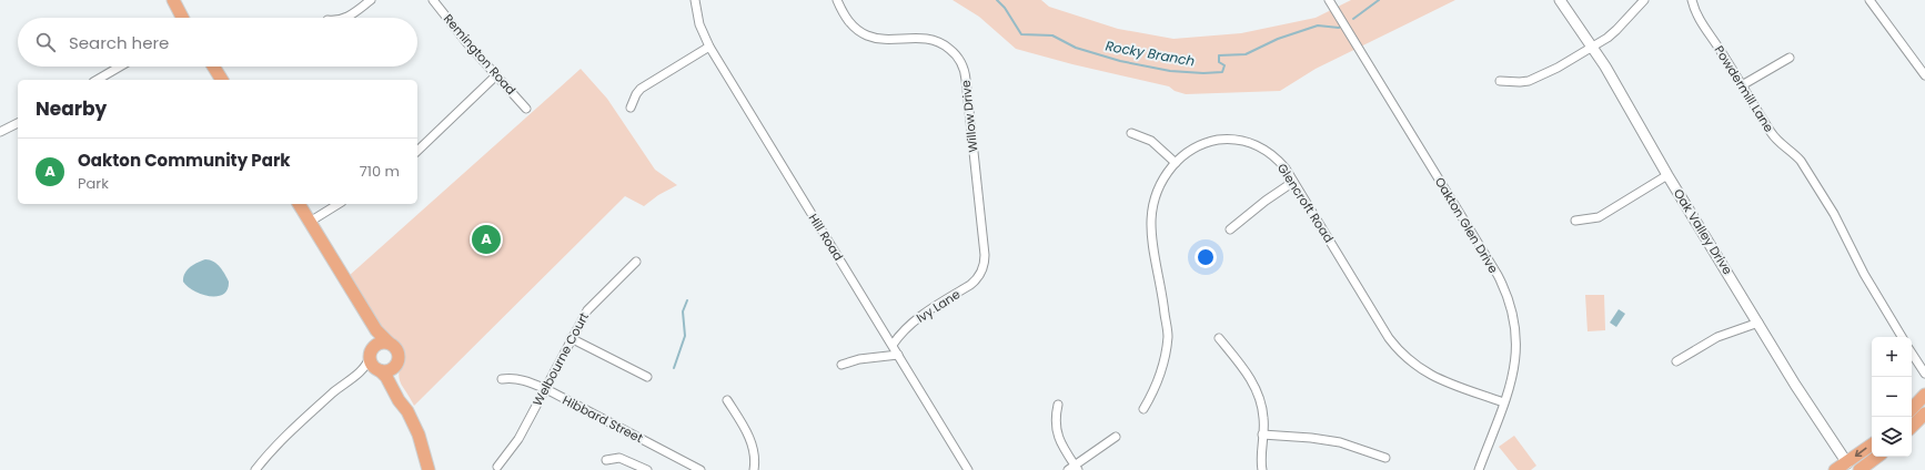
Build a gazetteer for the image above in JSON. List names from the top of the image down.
{
  "streets": {
    "street": [
      "Remington Road",
      "Powdermill Lane",
      "Willow Drive",
      "Glencroft Road",
      "Oakton Glen Drive",
      "Oak Valley Drive",
      "Hill Road",
      "Ivy Lane",
      "Welbourne Court",
      "Hibbard Street"
    ]
  },
  "crossings": [
    ["Willow Drive", "Ivy Lane"],
    ["Glencroft Road", "Oakton Glen Drive"],
    ["Hill Road", "Ivy Lane"],
    ["Welbourne Court", "Hibbard Street"]
  ],
  "water": ["Rocky Branch"],
  "page": {
    "search": "Search here",
    "heading": "Nearby",
    "list": [
      {
        "mark": "A",
        "name": "Oakton Community Park",
        "note": "Park",
        "value": "710 m"
      }
    ],
    "pins": "A",
    "map_buttons": ["+", "−"]
  }
}
